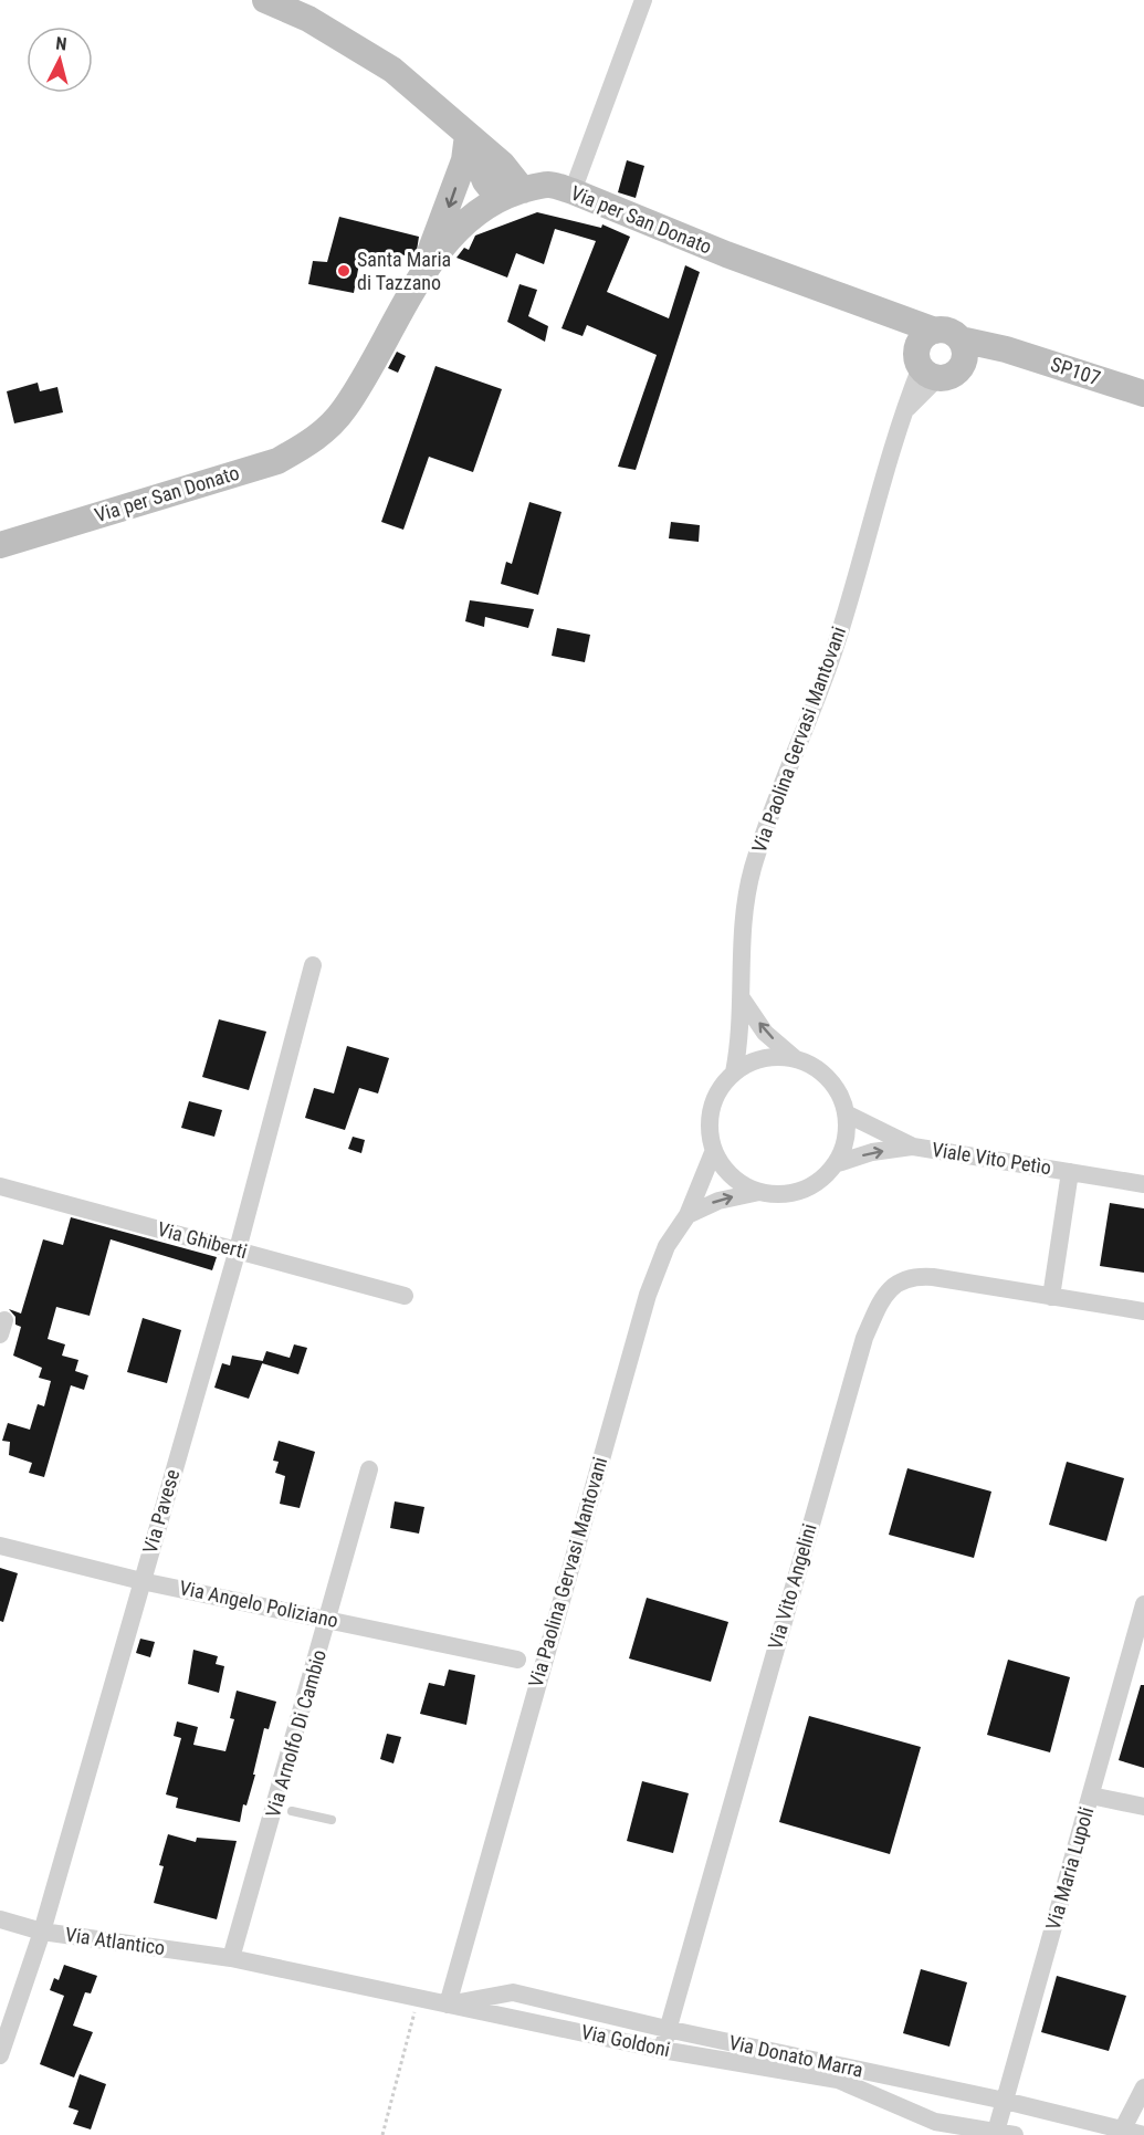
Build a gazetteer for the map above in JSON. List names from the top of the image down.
{
  "streets": {
    "street": [
      "Via per San Donato",
      "SP107",
      "Via Paolina Gervasi Mantovani",
      "Viale Vito Petìo",
      "Via Ghiberti",
      "Via Pavese",
      "Via Vito Angelini",
      "Via Angelo Poliziano",
      "Via Arnolfo Di Cambio",
      "Via Maria Lupoli",
      "Via Atlantico",
      "Via Goldoni",
      "Via Donato Marra"
    ]
  },
  "crossings": [
    ["Via per San Donato", "SP107"],
    ["Via per San Donato", "Via Paolina Gervasi Mantovani"],
    ["Via Paolina Gervasi Mantovani", "Via Goldoni"],
    ["Via Paolina Gervasi Mantovani", "Via Donato Marra"],
    ["Viale Vito Petìo", "Via Vito Angelini"],
    ["Via Ghiberti", "Via Pavese"],
    ["Via Pavese", "Via Angelo Poliziano"],
    ["Via Pavese", "Via Atlantico"],
    ["Via Vito Angelini", "Via Goldoni"],
    ["Via Vito Angelini", "Via Donato Marra"],
    ["Via Angelo Poliziano", "Via Arnolfo Di Cambio"],
    ["Via Arnolfo Di Cambio", "Via Atlantico"],
    ["Via Arnolfo Di Cambio", "Via Goldoni"],
    ["Via Maria Lupoli", "Via Goldoni"],
    ["Via Maria Lupoli", "Via Donato Marra"],
    ["Via Atlantico", "Via Goldoni"],
    ["Via Goldoni", "Via Donato Marra"]
  ],
  "places": ["Santa Maria di Tazzano"],
  "north": "top"
}
